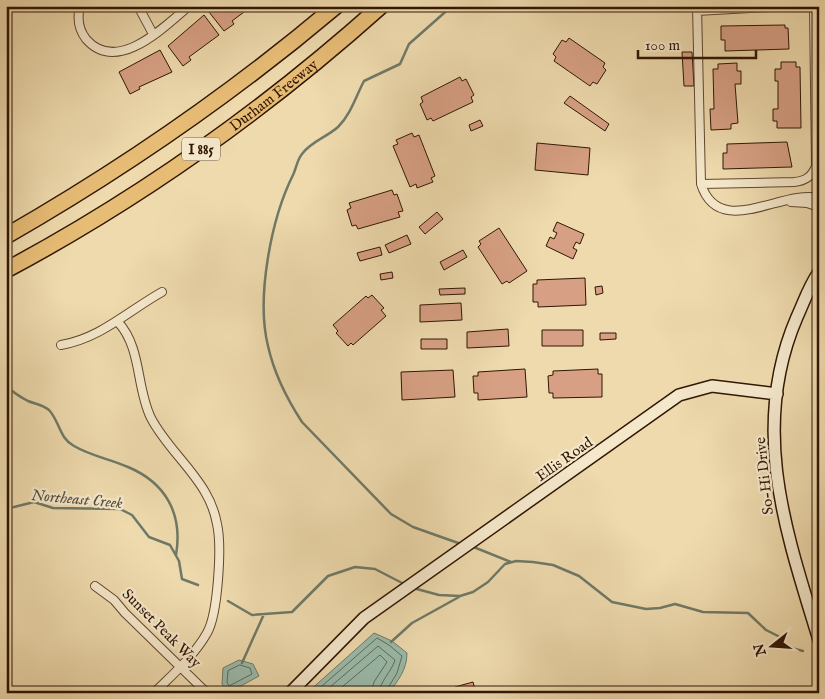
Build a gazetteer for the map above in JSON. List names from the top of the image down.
{
  "streets": {
    "highway": ["Durham Freeway", "I 885"],
    "main road": ["Ellis Road", "So-Hi Drive"],
    "street": ["Sunset Peak Way"]
  },
  "crossings": [
    ["Ellis Road", "So-Hi Drive"]
  ],
  "water": ["Northeast Creek"],
  "scale_bar": "100 m",
  "north": "left"
}
